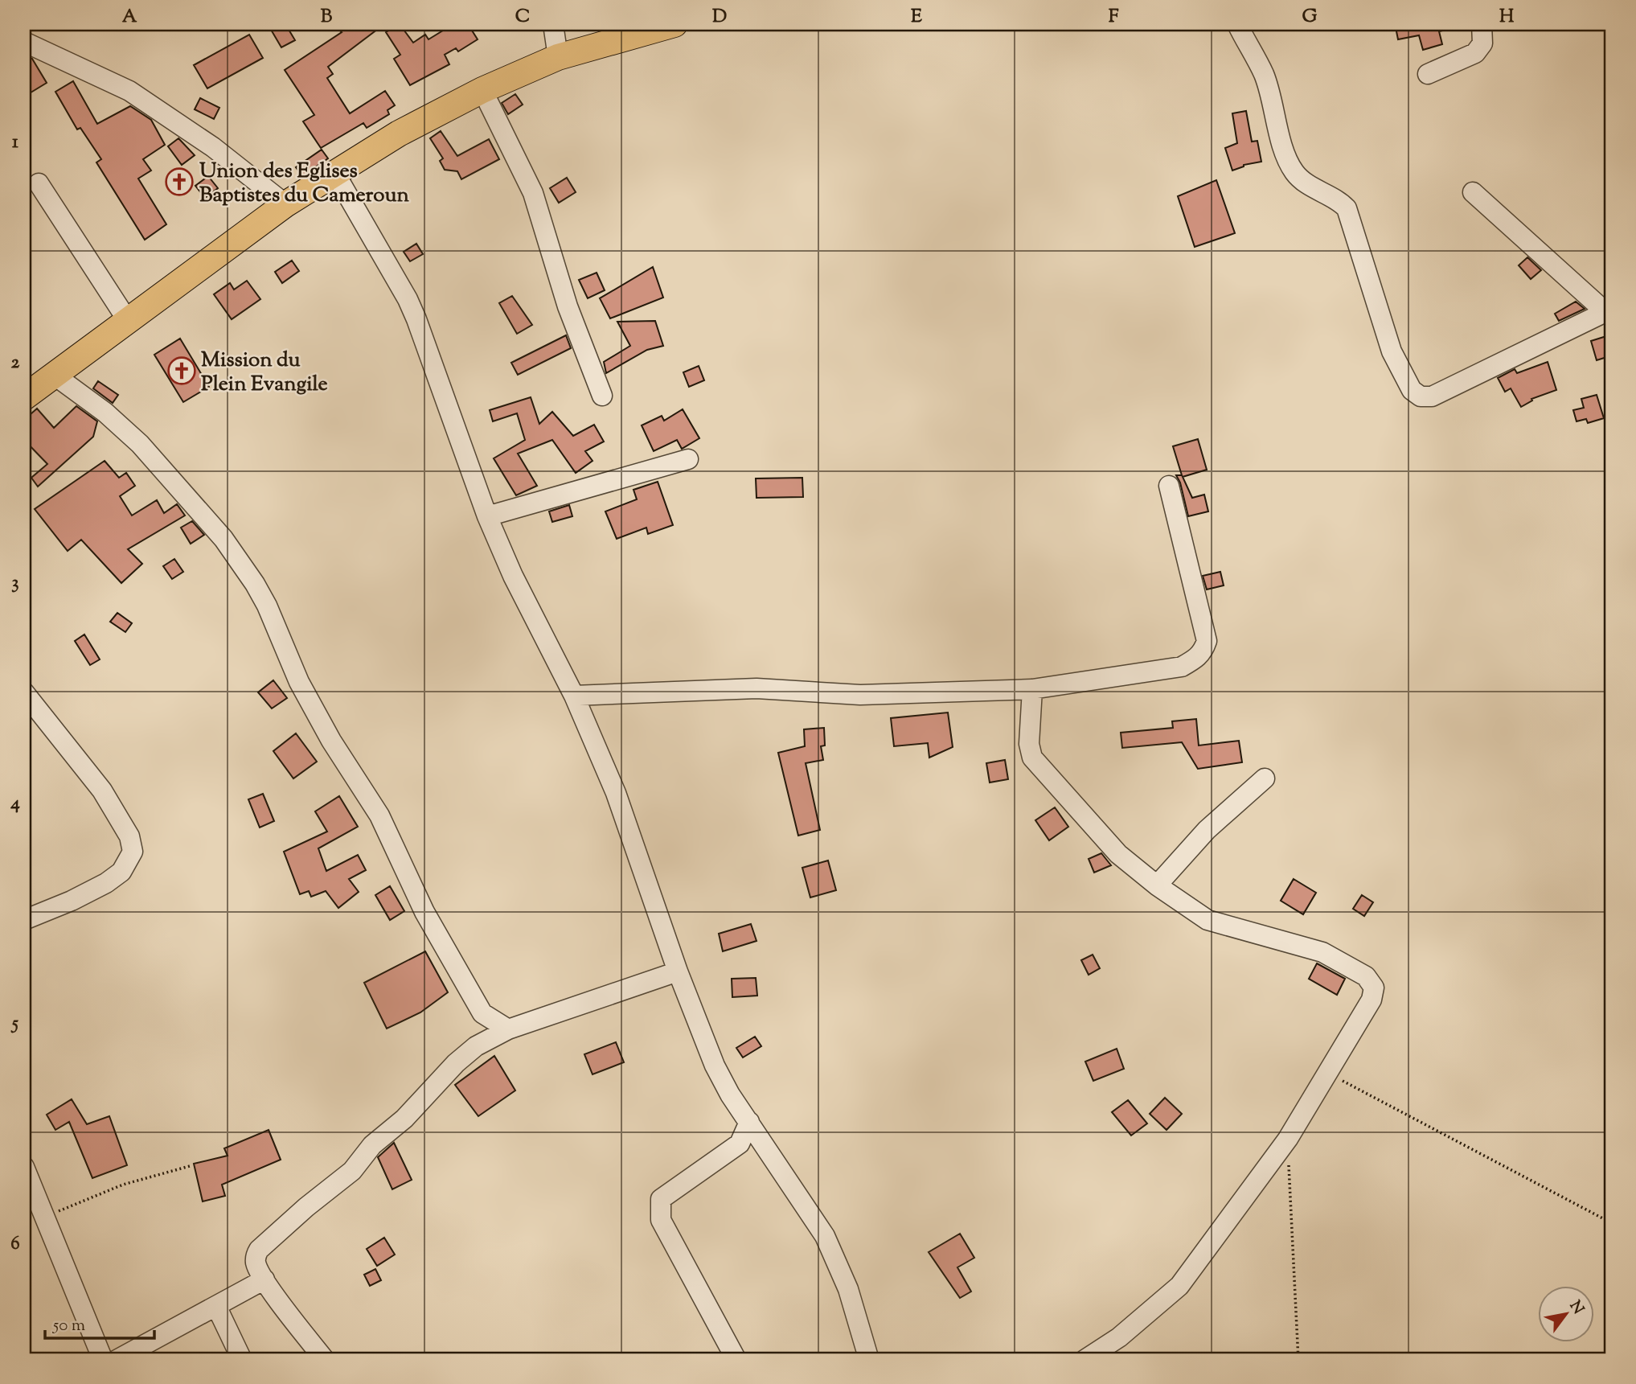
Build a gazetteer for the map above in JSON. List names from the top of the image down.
{
  "places": {
    "church": ["Union des Eglises Baptistes du Cameroun", "Mission du Plein Evangile"]
  },
  "scale_bar": "50 m",
  "north": "top right",
  "grid": {
    "columns": [
      "A",
      "B",
      "C",
      "D",
      "E",
      "F",
      "G",
      "H"
    ],
    "rows": [
      "1",
      "2",
      "3",
      "4",
      "5",
      "6"
    ]
  }
}
